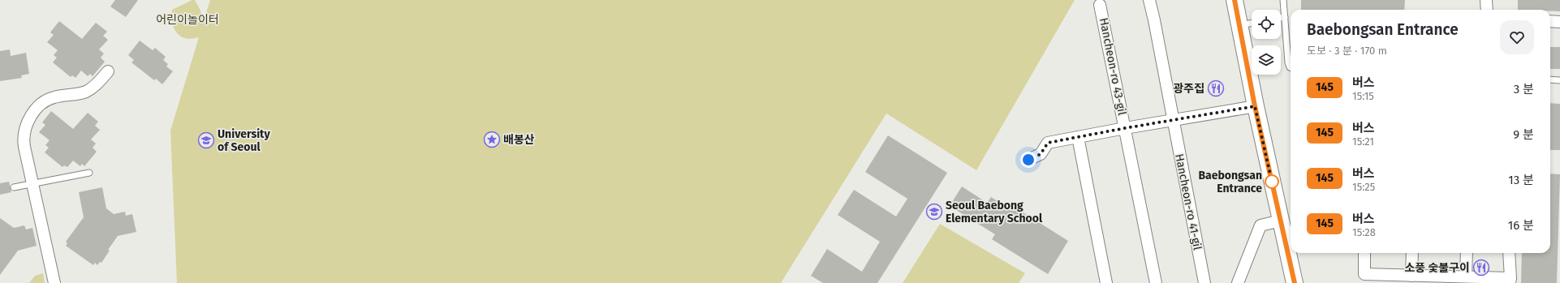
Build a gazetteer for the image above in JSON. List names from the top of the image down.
{
  "streets": {
    "street": ["Hancheon-ro 43-gil", "Hancheon-ro 41-gil"]
  },
  "crossings": [
    ["Hancheon-ro 43-gil", "Hancheon-ro 41-gil"]
  ],
  "parks": ["어린이놀이터"],
  "places": {
    "restaurant": ["광주집", "소풍 숯불구이"],
    "place": ["배봉산"],
    "school or university": ["University of Seoul", "Seoul Baebong Elementary School"],
    "other": ["Baebongsan Entrance"]
  },
  "lines": ["bus line 145"],
  "page": {
    "heading": ["Baebongsan Entrance", "도보 · 3 분 · 170 m"],
    "list": [
      {
        "mark": "145",
        "name": "버스",
        "note": "15:15",
        "value": "3 분"
      },
      {
        "mark": "145",
        "name": "버스",
        "note": "15:21",
        "value": "9 분"
      },
      {
        "mark": "145",
        "name": "버스",
        "note": "15:25",
        "value": "13 분"
      },
      {
        "mark": "145",
        "name": "버스",
        "note": "15:28",
        "value": "16 분"
      }
    ]
  }
}
